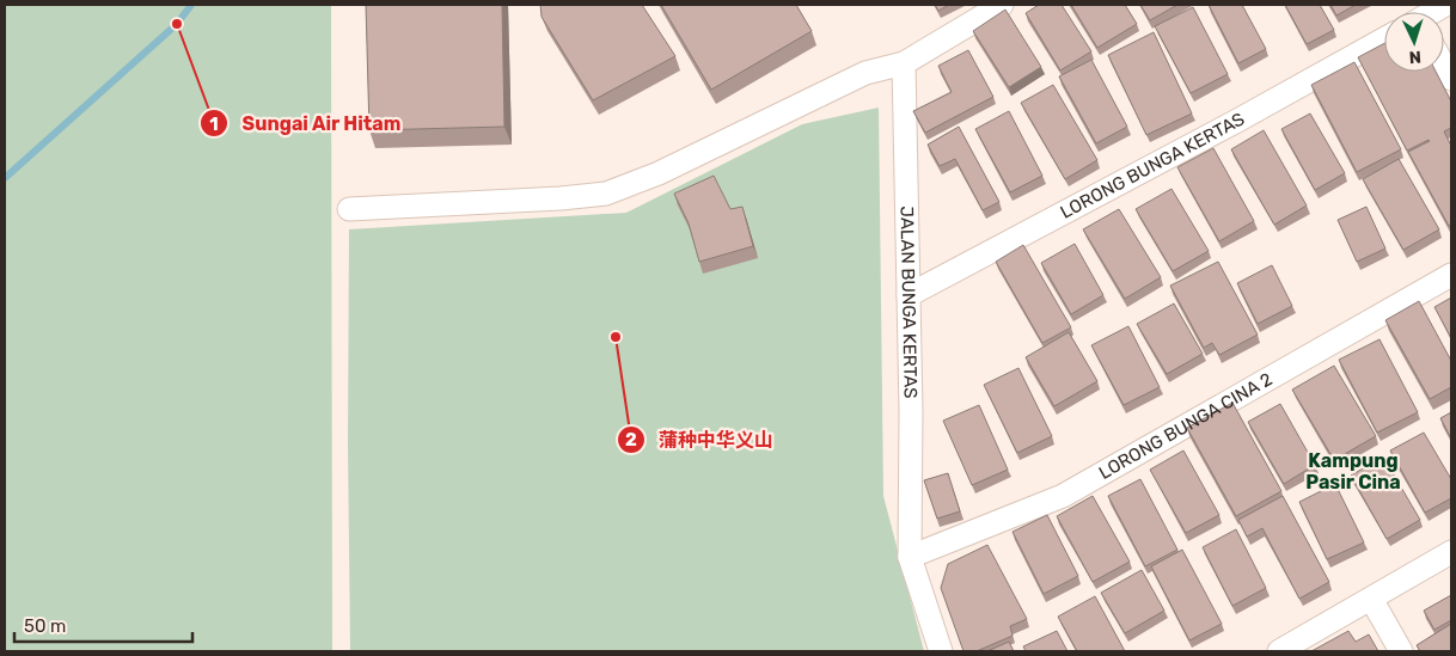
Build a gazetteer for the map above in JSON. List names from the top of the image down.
{
  "streets": {
    "street": ["LORONG BUNGA KERTAS", "JALAN BUNGA KERTAS", "LORONG BUNGA CINA 2"]
  },
  "crossings": [
    ["LORONG BUNGA KERTAS", "JALAN BUNGA KERTAS"],
    ["JALAN BUNGA KERTAS", "LORONG BUNGA CINA 2"]
  ],
  "districts": ["Kampung Pasir Cina"],
  "places": ["Sungai Air Hitam", "蒲种中华义山"],
  "scale_bar": "50 m",
  "north": "bottom"
}
